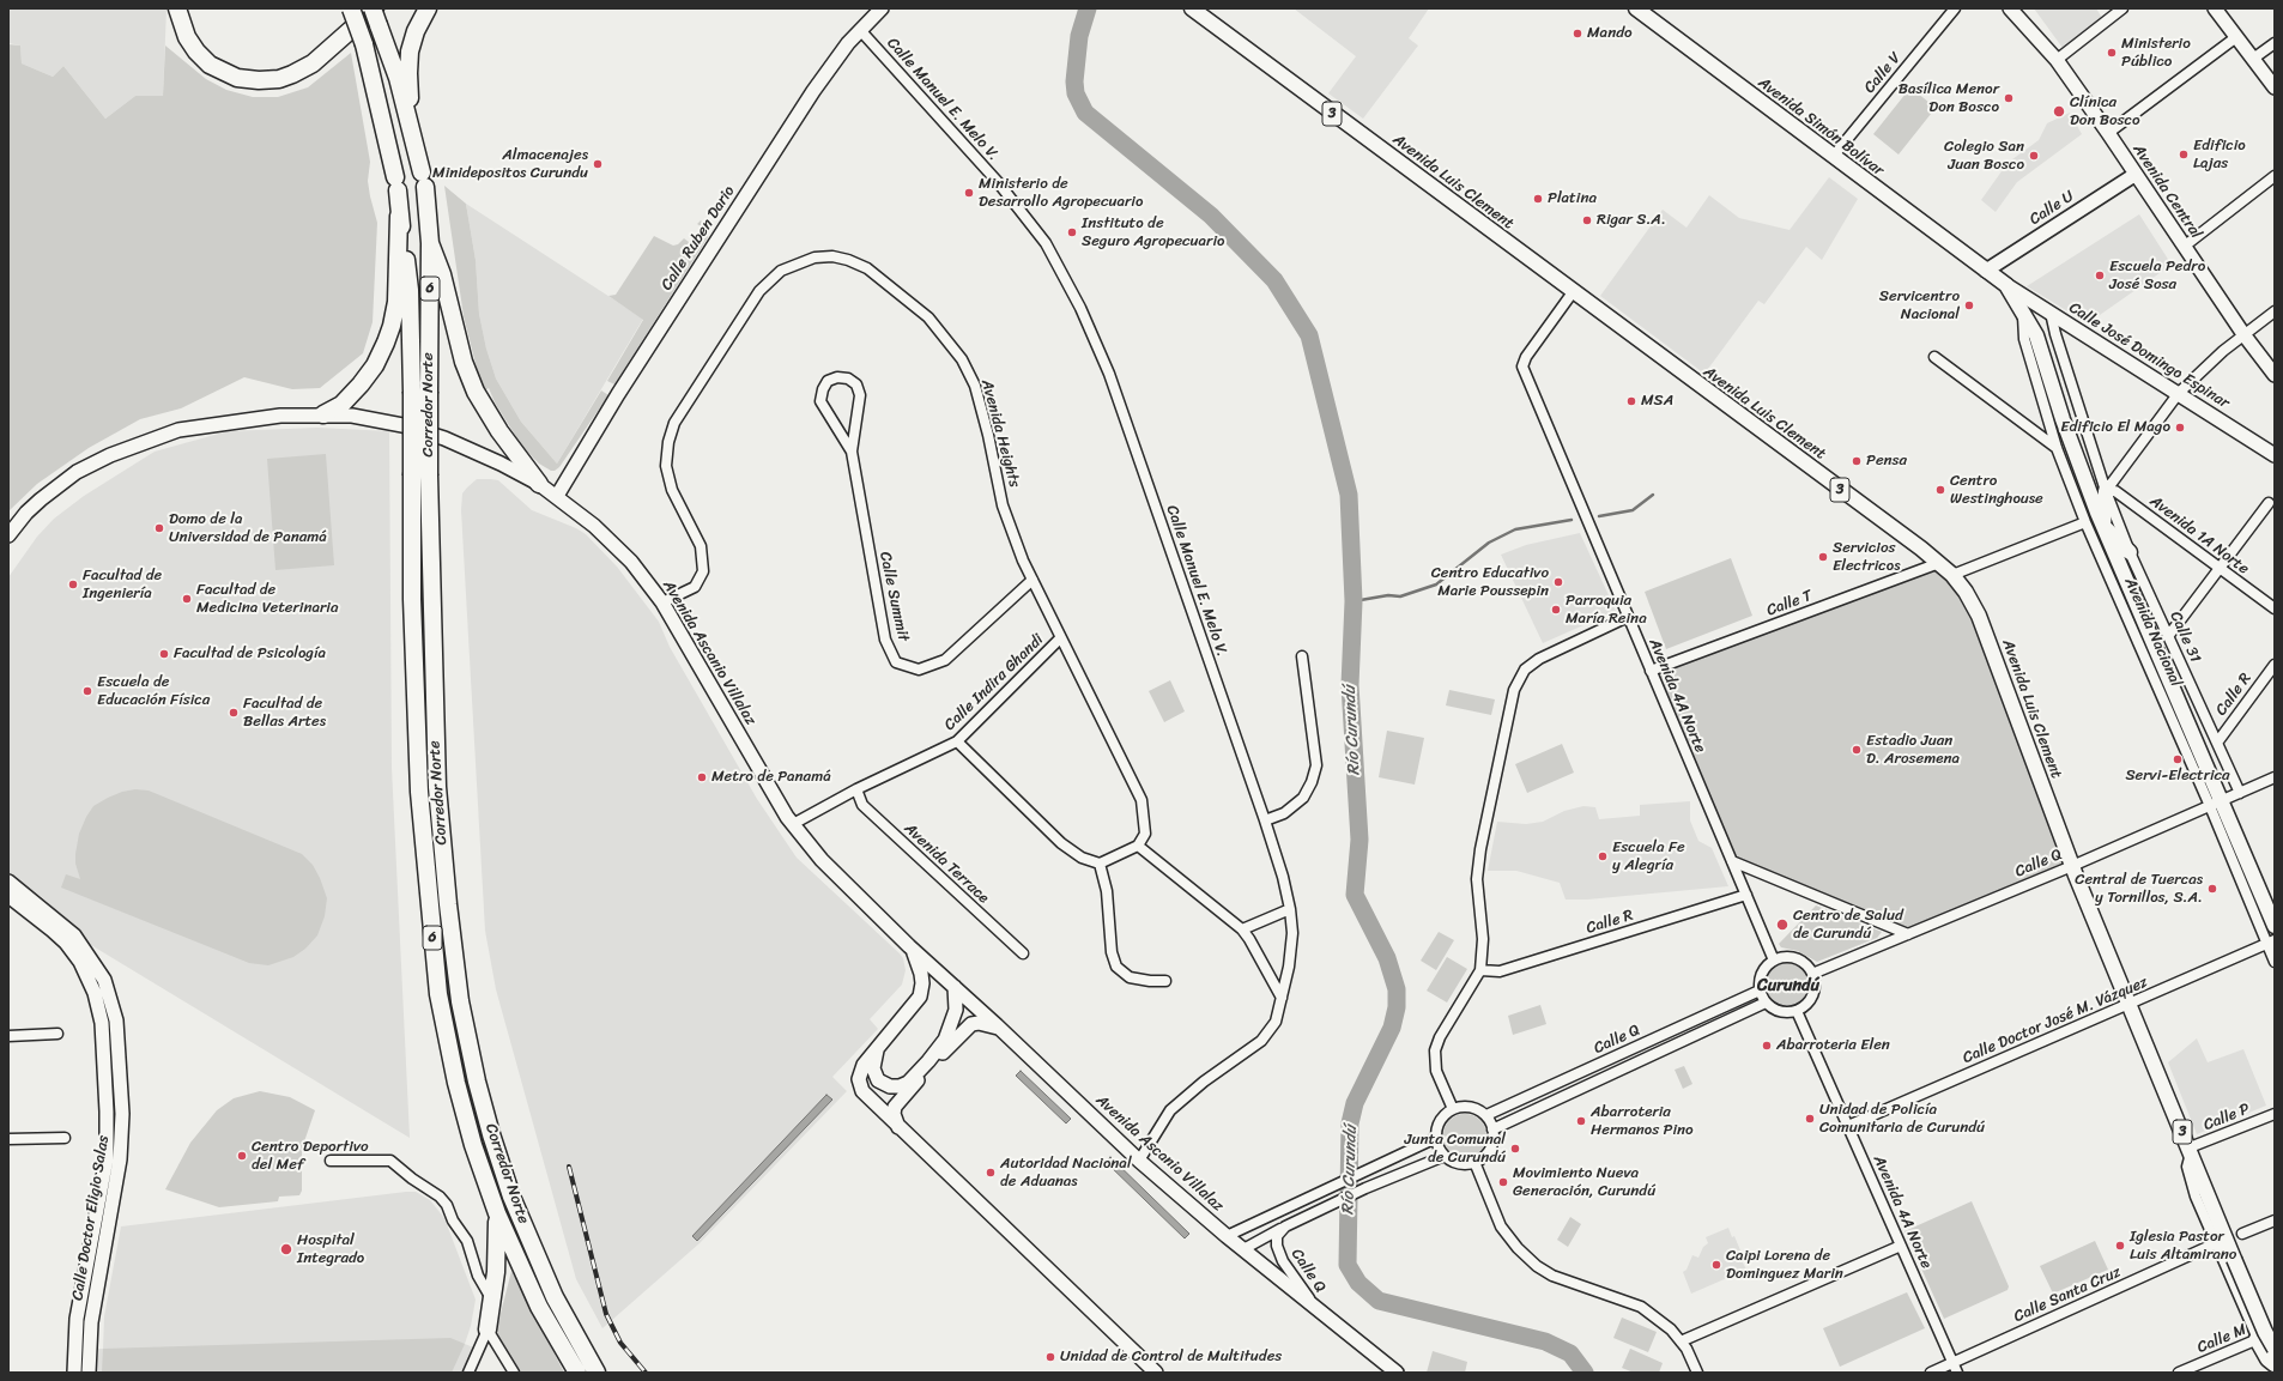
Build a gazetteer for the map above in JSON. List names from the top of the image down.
{
  "streets": {
    "highway": ["6", "Corredor Norte"],
    "main road": [
      "3",
      "Avenida Simón Bolívar",
      "Avenida Luis Clement",
      "Avenida Central",
      "Calle U",
      "Calle Ruben Dario",
      "Calle José Domingo Espinar",
      "Avenida Nacional",
      "Avenida Ascanio Villalaz",
      "Calle Doctor Eligio Salas"
    ],
    "street": [
      "Calle V",
      "Calle Manuel E. Melo V.",
      "Avenida Heights",
      "Avenida 1A Norte",
      "Calle Summit",
      "Calle T",
      "Calle 31",
      "Calle Indira Ghandi",
      "Calle R",
      "Avenida 4A Norte",
      "Avenida Terrace",
      "Calle Q",
      "Calle Doctor José M. Vázquez",
      "Calle P",
      "Calle Santa Cruz",
      "Calle M"
    ]
  },
  "crossings": [
    ["Calle V", "Avenida Simón Bolívar"],
    ["Calle Manuel E. Melo V.", "Calle Ruben Dario"],
    ["Calle Manuel E. Melo V.", "Avenida Ascanio Villalaz"],
    ["Avenida Simón Bolívar", "Calle U"],
    ["Avenida Simón Bolívar", "Avenida Nacional"],
    ["Avenida Luis Clement", "Calle T"],
    ["Avenida Luis Clement", "Avenida 4A Norte"],
    ["Avenida Luis Clement", "Calle Q"],
    ["Avenida Luis Clement", "Calle Doctor José M. Vázquez"],
    ["Avenida Luis Clement", "Calle P"],
    ["Avenida Central", "Calle U"],
    ["Calle U", "Avenida Nacional"],
    ["Calle Ruben Dario", "Avenida Ascanio Villalaz"],
    ["Calle José Domingo Espinar", "Avenida Nacional"],
    ["Calle José Domingo Espinar", "Calle 31"],
    ["Avenida Heights", "Calle Summit"],
    ["Avenida Heights", "Avenida Ascanio Villalaz"],
    ["Avenida Heights", "Calle Indira Ghandi"],
    ["Avenida 1A Norte", "Calle 31"],
    ["Calle T", "Avenida 4A Norte"],
    ["Avenida Nacional", "Calle Q"],
    ["Avenida Nacional", "Calle Doctor José M. Vázquez"],
    ["Calle 31", "Calle R"],
    ["Calle 31", "Calle Q"],
    ["Avenida Ascanio Villalaz", "Calle Indira Ghandi"],
    ["Avenida Ascanio Villalaz", "Calle Q"],
    ["Calle Indira Ghandi", "Avenida Terrace"],
    ["Calle R", "Avenida 4A Norte"],
    ["Avenida 4A Norte", "Calle Q"],
    ["Avenida 4A Norte", "Calle Doctor José M. Vázquez"],
    ["Avenida 4A Norte", "Calle Santa Cruz"]
  ],
  "districts": ["Curundú"],
  "water": ["Río Curundú"],
  "places": [
    "Mando",
    "Ministerio Público",
    "Basílica Menor Don Bosco",
    "Clínica Don Bosco",
    "Edificio Lajas",
    "Colegio San Juan Bosco",
    "Almacenajes Minidepositos Curundu",
    "Ministerio de Desarrollo Agropecuario",
    "Platina",
    "Rigar S.A.",
    "Instituto de Seguro Agropecuario",
    "Escuela Pedro José Sosa",
    "Servicentro Nacional",
    "MSA",
    "Edificio El Mago",
    "Pensa",
    "Centro Westinghouse",
    "Domo de la Universidad de Panamá",
    "Servicios Electricos",
    "Centro Educativo Marie Poussepin",
    "Facultad de Ingeniería",
    "Facultad de Medicina Veterinaria",
    "Parroquia María Reina",
    "Facultad de Psicología",
    "Escuela de Educación Física",
    "Facultad de Bellas Artes",
    "Estadio Juan D. Arosemena",
    "Servi-Electrica",
    "Metro de Panamá",
    "Escuela Fe y Alegría",
    "Central de Tuercas y Tornillos, S.A.",
    "Centro de Salud de Curundú",
    "Abarroteria Elen",
    "Unidad de Policía Comunitaria de Curundú",
    "Abarroteria Hermanos Pino",
    "Junta Comunal de Curundú",
    "Centro Deportivo del Mef",
    "Autoridad Nacional de Aduanas",
    "Movimiento Nueva Generación, Curundú",
    "Iglesia Pastor Luis Altamirano",
    "Hospital Integrado",
    "Caipi Lorena de Dominguez Marin",
    "Unidad de Control de Multitudes"
  ]
}
